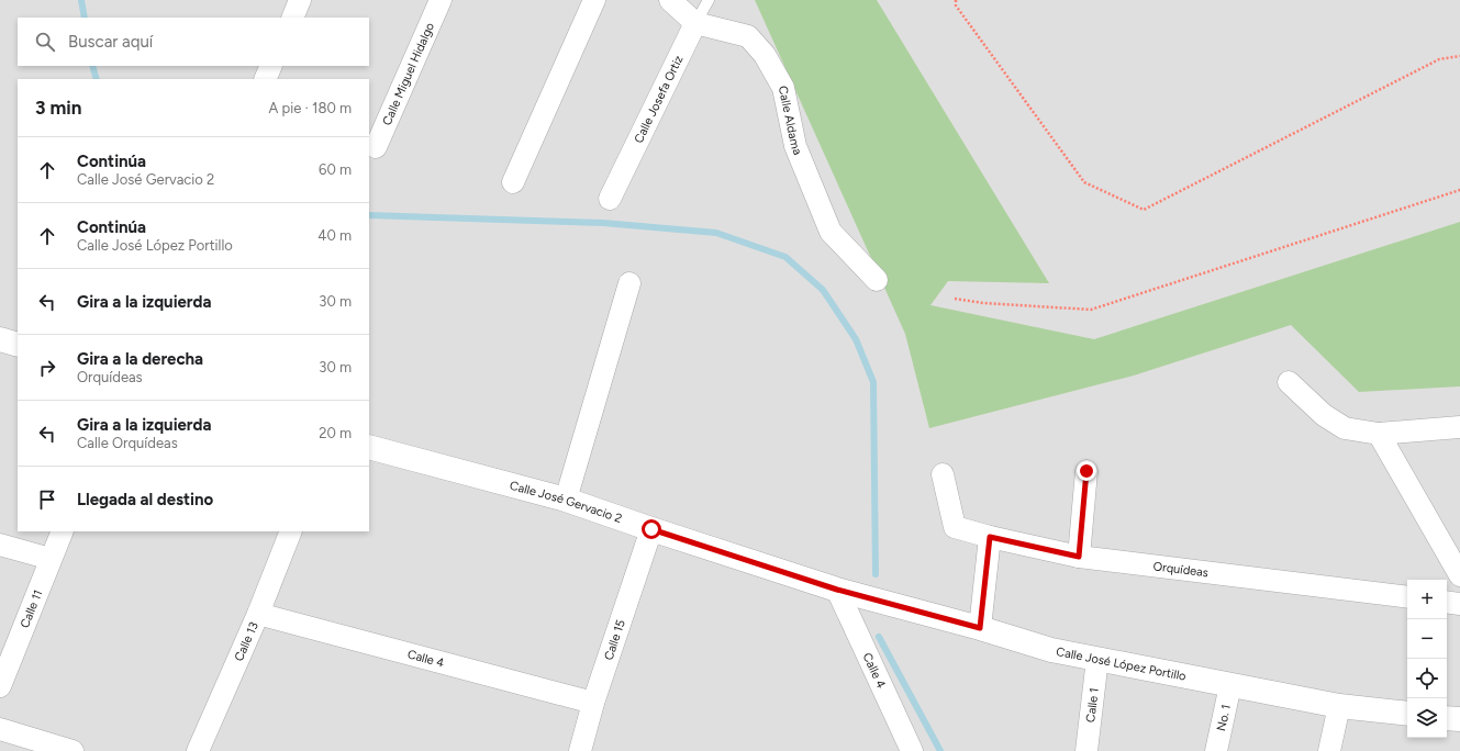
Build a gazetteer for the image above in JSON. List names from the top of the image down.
{
  "streets": {
    "street": [
      "Calle Miguel Hidalgo",
      "Calle Josefa Ortiz",
      "Calle Aldama",
      "Calle José Gervacio 2",
      "Orquídeas",
      "Calle 11",
      "Calle 15",
      "Calle 13",
      "Calle 4",
      "Calle José López Portillo",
      "Calle 1",
      "No. 1"
    ]
  },
  "crossings": [
    ["Calle Josefa Ortiz", "Calle Aldama"],
    ["Calle José Gervacio 2", "Calle 15"],
    ["Calle José Gervacio 2", "Calle 4"],
    ["Calle José Gervacio 2", "Calle José López Portillo"],
    ["Calle 15", "Calle 4"],
    ["Calle 13", "Calle 4"],
    ["Calle 4", "Calle José López Portillo"],
    ["Calle José López Portillo", "Calle 1"],
    ["Calle José López Portillo", "No. 1"]
  ],
  "page": {
    "search": "Buscar aquí",
    "heading": ["3 min", "A pie · 180 m"],
    "list": [
      ["Continúa", "Calle José Gervacio 2", "60 m"],
      ["Continúa", "Calle José López Portillo", "40 m"],
      ["Gira a la izquierda", "30 m"],
      ["Gira a la derecha", "Orquídeas", "30 m"],
      ["Gira a la izquierda", "Calle Orquídeas", "20 m"],
      "Llegada al destino"
    ],
    "map_buttons": ["+", "−"]
  }
}
